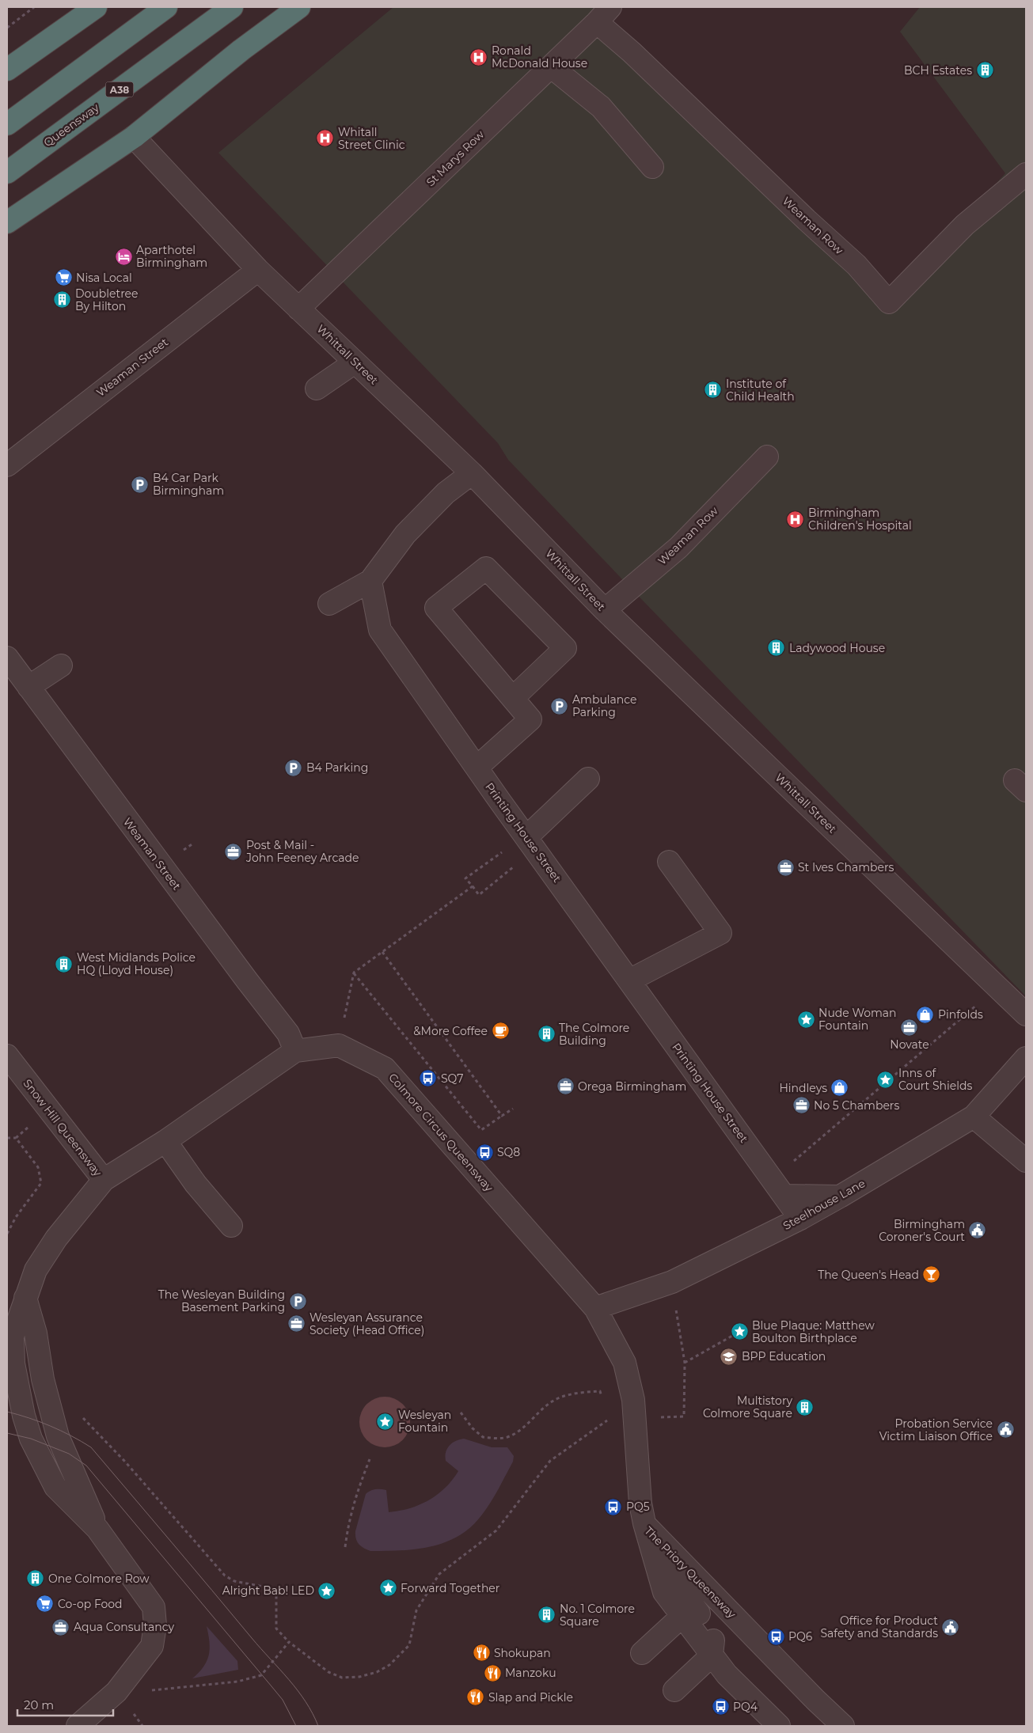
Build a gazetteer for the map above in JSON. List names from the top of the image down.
{
  "streets": {
    "highway": ["A38", "Queensway"],
    "street": [
      "St Marys Row",
      "Weaman Row",
      "Whittall Street",
      "Weaman Street",
      "Printing House Street",
      "Snow Hill Queensway",
      "Colmore Circus Queensway",
      "Steelhouse Lane",
      "The Priory Queensway"
    ]
  },
  "crossings": [
    ["St Marys Row", "Weaman Row"],
    ["St Marys Row", "Whittall Street"],
    ["Weaman Row", "Whittall Street"],
    ["Whittall Street", "Weaman Street"],
    ["Printing House Street", "Steelhouse Lane"],
    ["Colmore Circus Queensway", "Steelhouse Lane"],
    ["Colmore Circus Queensway", "The Priory Queensway"]
  ],
  "places": {
    "hospital": ["Ronald McDonald House", "Whitall Street Clinic", "Birmingham Children's Hospital"],
    "building": [
      "BCH Estates",
      "Doubletree By Hilton",
      "Institute of Child Health",
      "Ladywood House",
      "West Midlands Police HQ (Lloyd House)",
      "The Colmore Building",
      "Multistory Colmore Square",
      "One Colmore Row",
      "No. 1 Colmore Square"
    ],
    "hotel": ["Aparthotel Birmingham"],
    "supermarket": ["Nisa Local", "Co-op Food"],
    "parking": [
      "B4 Car Park Birmingham",
      "Ambulance Parking",
      "B4 Parking",
      "The Wesleyan Building Basement Parking"
    ],
    "office": [
      "Post & Mail - John Feeney Arcade",
      "St Ives Chambers",
      "Novate",
      "Orega Birmingham",
      "No 5 Chambers",
      "Wesleyan Assurance Society (Head Office)",
      "Aqua Consultancy"
    ],
    "shop": ["Pinfolds", "Hindleys"],
    "place": [
      "Nude Woman Fountain",
      "Inns of Court Shields",
      "Blue Plaque: Matthew Boulton Birthplace",
      "Wesleyan Fountain",
      "Forward Together",
      "Alright Bab! LED"
    ],
    "cafe": ["&More Coffee"],
    "bus stop": [
      "SQ7",
      "SQ8",
      "PQ5",
      "PQ6",
      "PQ4"
    ],
    "public building": ["Birmingham Coroner's Court", "Probation Service Victim Liaison Office", "Office for Product Safety and Standards"],
    "bar": ["The Queen's Head"],
    "school or university": ["BPP Education"],
    "restaurant": ["Shokupan", "Manzoku", "Slap and Pickle"]
  },
  "scale_bar": "20 m"
}
